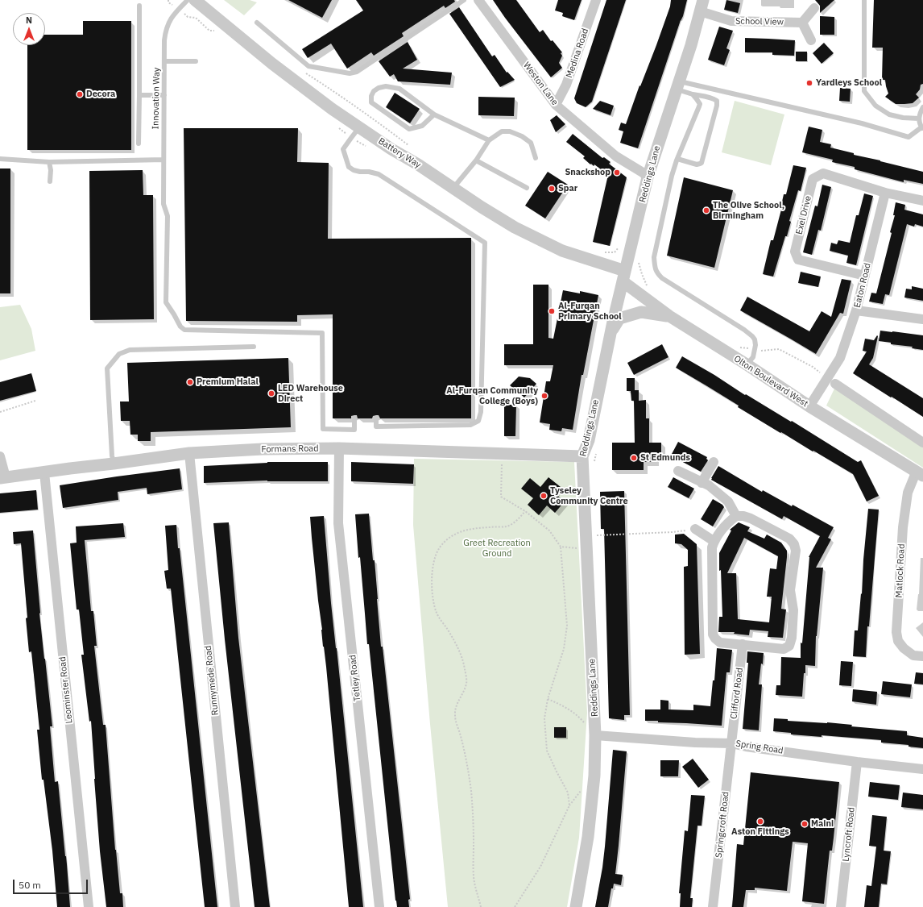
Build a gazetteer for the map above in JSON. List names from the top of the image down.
{
  "streets": {
    "street": [
      "School View",
      "Medina Road",
      "Weston Lane",
      "Battery Way",
      "Reddings Lane",
      "Exel Drive",
      "Eaton Road",
      "Olton Boulevard West",
      "Formans Road",
      "Matlock Road",
      "Tetley Road",
      "Runnymede Road",
      "Leominster Road",
      "Clifford Road",
      "Spring Road",
      "Springcroft Road",
      "Lyncroft Road"
    ],
    "lane": ["Innovation Way"]
  },
  "crossings": [
    ["School View", "Reddings Lane"],
    ["Medina Road", "Weston Lane"],
    ["Weston Lane", "Reddings Lane"],
    ["Battery Way", "Reddings Lane"],
    ["Battery Way", "Olton Boulevard West"],
    ["Reddings Lane", "Olton Boulevard West"],
    ["Reddings Lane", "Formans Road"],
    ["Reddings Lane", "Spring Road"],
    ["Exel Drive", "Eaton Road"],
    ["Eaton Road", "Olton Boulevard West"],
    ["Olton Boulevard West", "Matlock Road"],
    ["Formans Road", "Tetley Road"],
    ["Formans Road", "Runnymede Road"],
    ["Formans Road", "Leominster Road"],
    ["Clifford Road", "Spring Road"],
    ["Clifford Road", "Springcroft Road"],
    ["Spring Road", "Springcroft Road"],
    ["Spring Road", "Lyncroft Road"]
  ],
  "parks": ["Greet Recreation Ground"],
  "places": [
    "Yardleys School",
    "Decora",
    "Snackshop",
    "Spar",
    "The Olive School, Birmingham",
    "Al-Furqan Primary School",
    "Premium Halal",
    "LED Warehouse Direct",
    "Al-Furqan Community College (Boys)",
    "St Edmunds",
    "Tyseley Community Centre",
    "Aston Fittings",
    "Maini"
  ],
  "scale_bar": "50 m",
  "north": "top"
}
